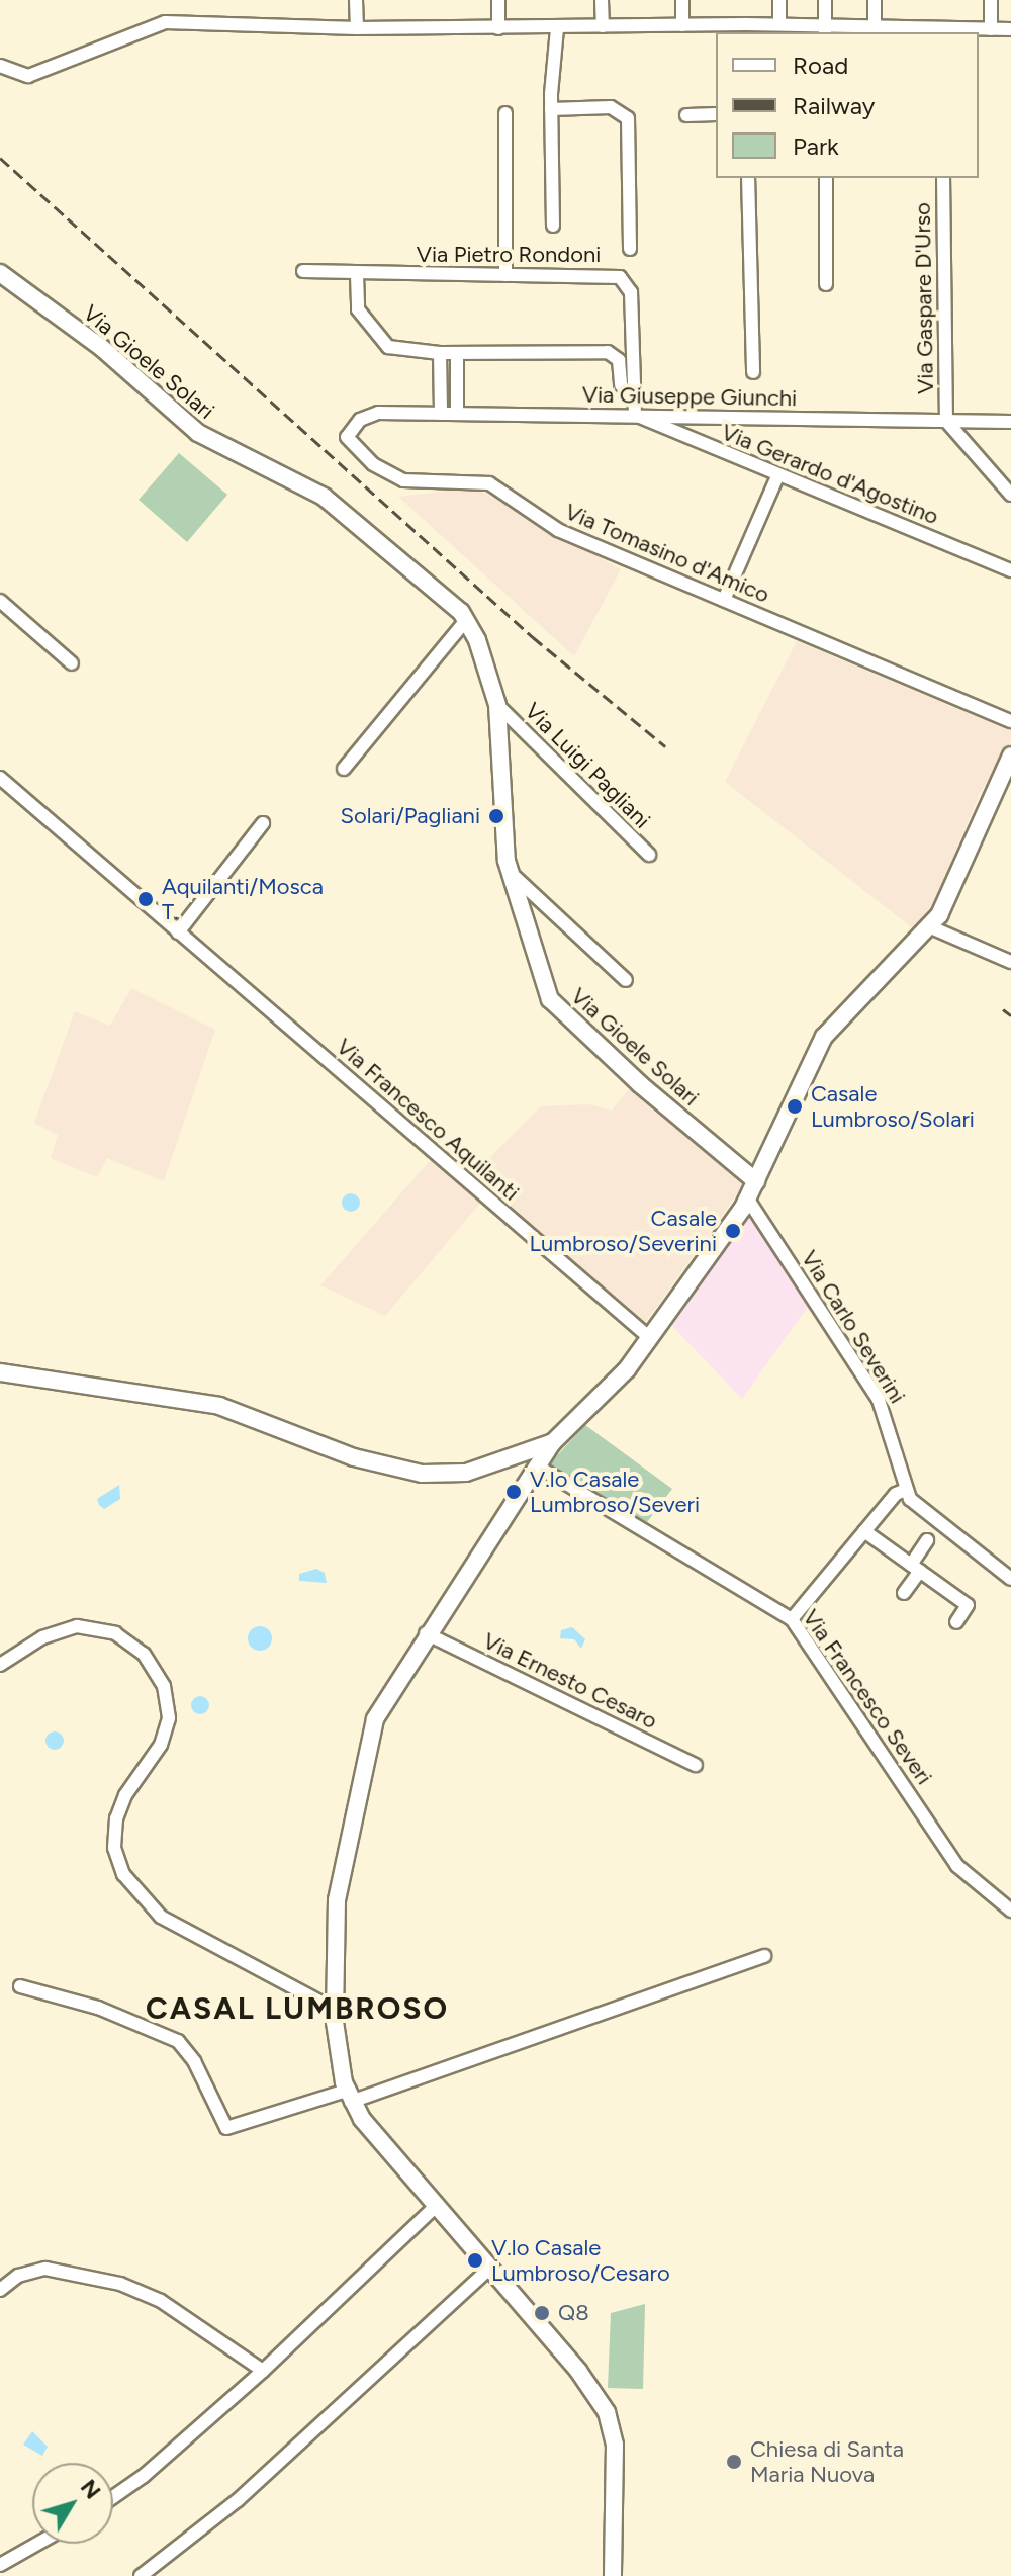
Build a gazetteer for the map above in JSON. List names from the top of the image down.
{
  "streets": {
    "street": [
      "Via Pietro Rondoni",
      "Via Gaspare D'Urso",
      "Via Gioele Solari",
      "Via Giuseppe Giunchi",
      "Via Gerardo d'Agostino",
      "Via Tomasino d'Amico",
      "Via Luigi Pagliani",
      "Via Francesco Aquilanti",
      "Via Carlo Severini",
      "Via Ernesto Cesaro",
      "Via Francesco Severi"
    ]
  },
  "crossings": [
    ["Via Pietro Rondoni", "Via Giuseppe Giunchi"],
    ["Via Pietro Rondoni", "Via Gerardo d'Agostino"],
    ["Via Gaspare D'Urso", "Via Giuseppe Giunchi"],
    ["Via Gioele Solari", "Via Luigi Pagliani"],
    ["Via Giuseppe Giunchi", "Via Gerardo d'Agostino"],
    ["Via Giuseppe Giunchi", "Via Tomasino d'Amico"]
  ],
  "districts": ["CASAL LUMBROSO"],
  "places": [
    "Solari/Pagliani",
    "Aquilanti/Mosca T.",
    "Casale Lumbroso/Solari",
    "Casale Lumbroso/Severini",
    "V.lo Casale Lumbroso/Severi",
    "V.lo Casale Lumbroso/Cesaro",
    "Q8",
    "Chiesa di Santa Maria Nuova"
  ],
  "legend": ["Road", "Railway", "Park"],
  "north": "top right"
}
